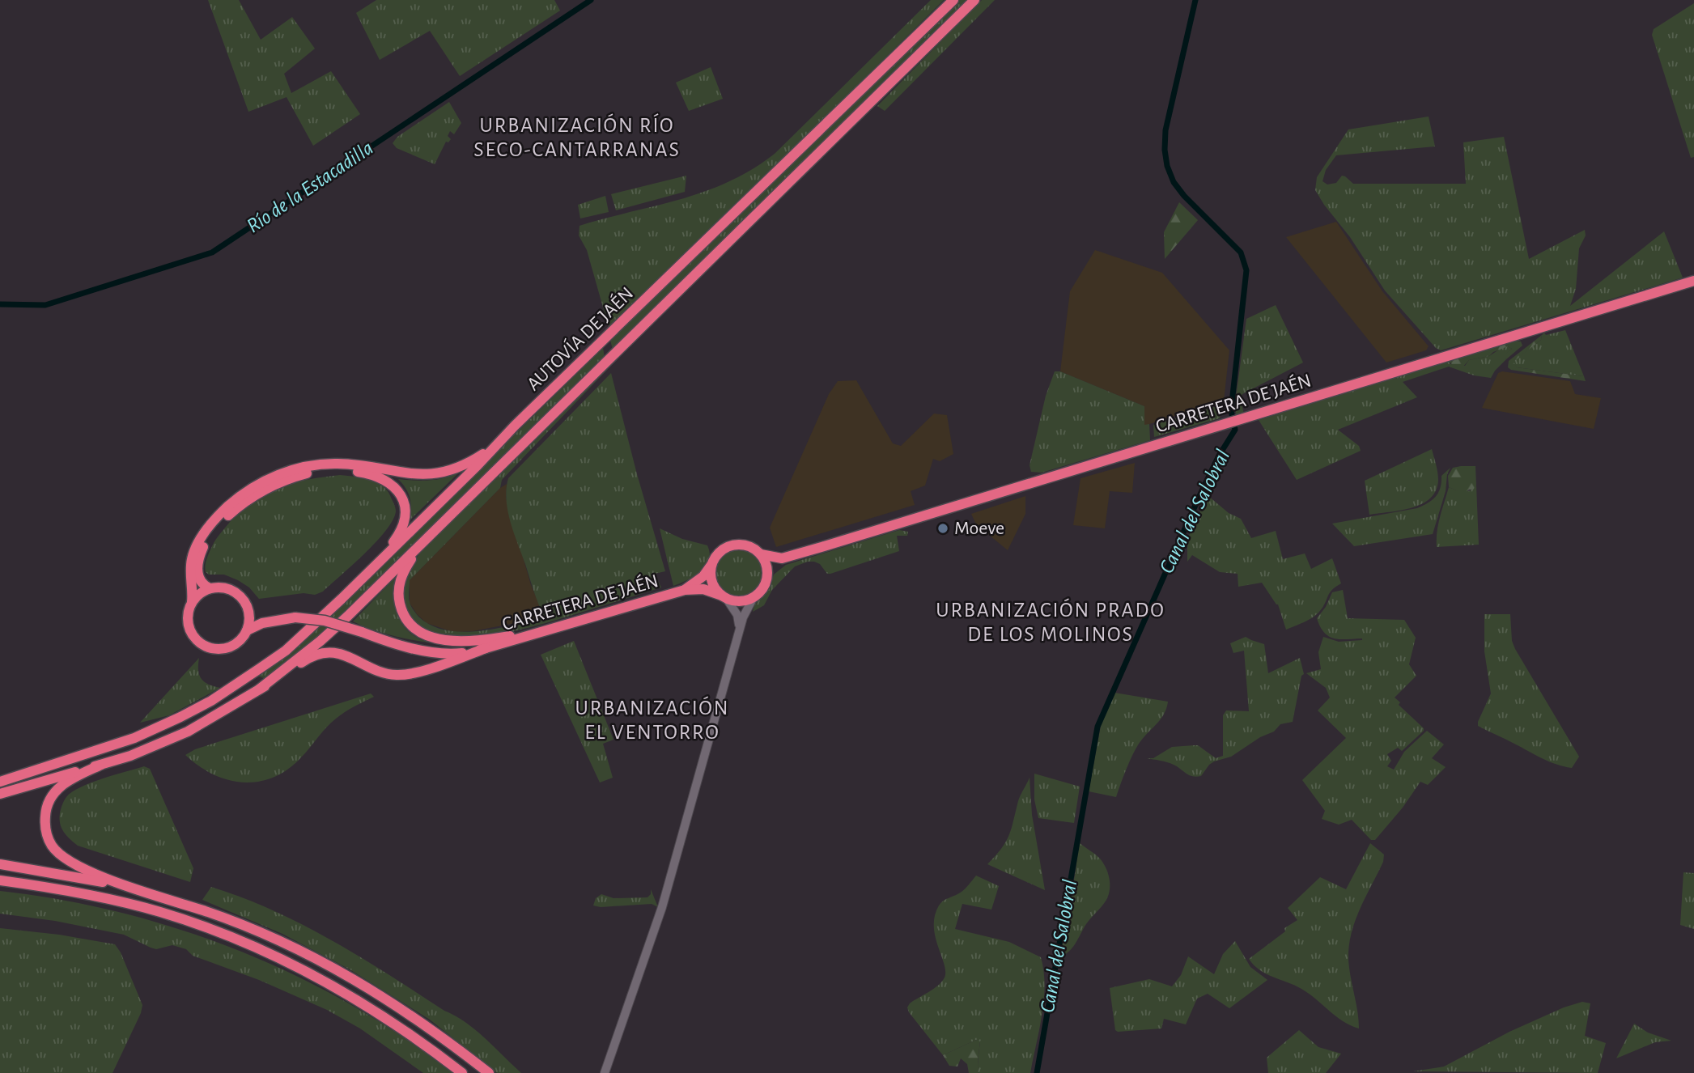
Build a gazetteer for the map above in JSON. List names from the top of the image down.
{
  "streets": {
    "highway": ["AUTOVÍA DE JAÉN", "CARRETERA DE JAÉN"]
  },
  "districts": ["URBANIZACIÓN RÍO SECO-CANTARRANAS", "URBANIZACIÓN PRADO DE LOS MOLINOS", "URBANIZACIÓN EL VENTORRO"],
  "water": ["Río de la Estacadilla", "Canal del Salobral"],
  "places": ["Moeve"]
}
